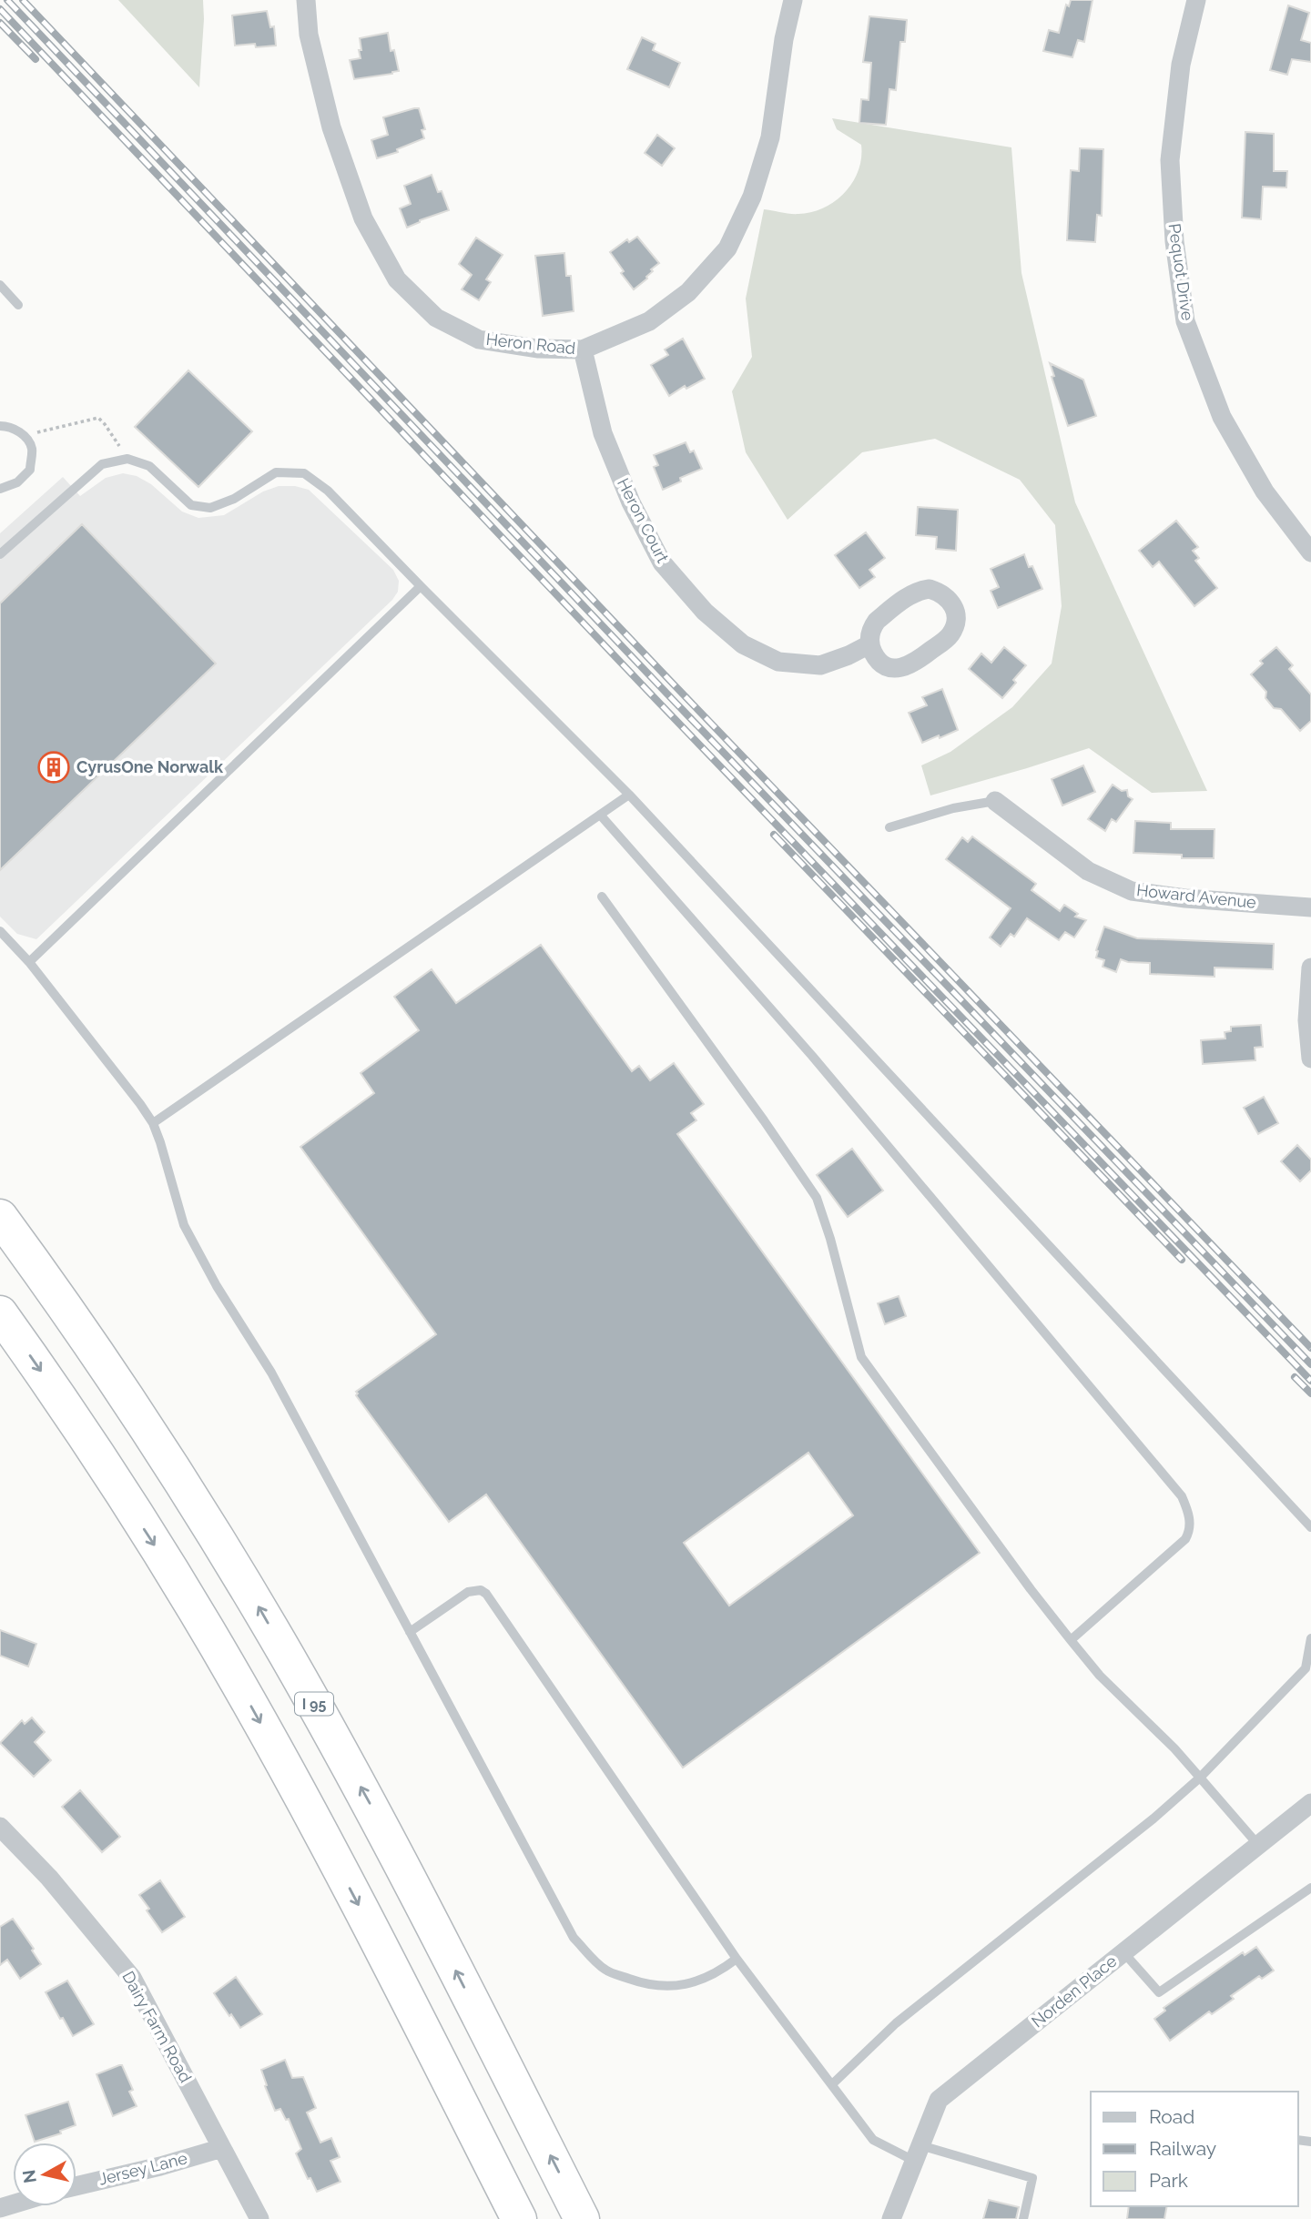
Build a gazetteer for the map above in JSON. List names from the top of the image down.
{
  "streets": {
    "highway": ["I 95"],
    "street": [
      "Pequot Drive",
      "Heron Road",
      "Heron Court",
      "Howard Avenue",
      "Norden Place",
      "Dairy Farm Road",
      "Jersey Lane"
    ]
  },
  "crossings": [
    ["Heron Road", "Heron Court"],
    ["Dairy Farm Road", "Jersey Lane"]
  ],
  "places": {
    "building": ["CyrusOne Norwalk"]
  },
  "legend": ["Road", "Railway", "Park"],
  "north": "left"
}
